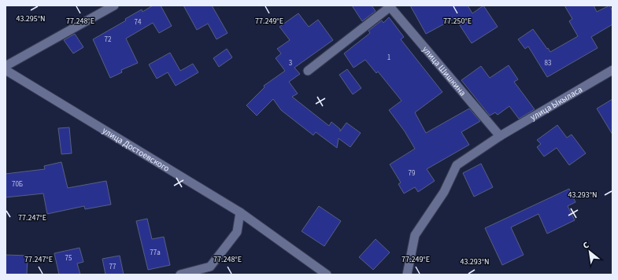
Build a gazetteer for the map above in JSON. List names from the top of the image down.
{
  "streets": {
    "street": ["улица Шишкина", "улица Ыкыласа", "улица Достоевского"]
  },
  "crossings": [
    ["улица Шишкина", "улица Ыкыласа"]
  ],
  "house_numbers": [
    "74",
    "72",
    "1",
    "3",
    "83",
    "79",
    "70Б",
    "77а",
    "75",
    "77"
  ],
  "north": "top left",
  "coordinates": [
    "43.295°N",
    "77.248°E",
    "77.249°E",
    "77.250°E",
    "43.293°N",
    "77.247°E"
  ]
}
